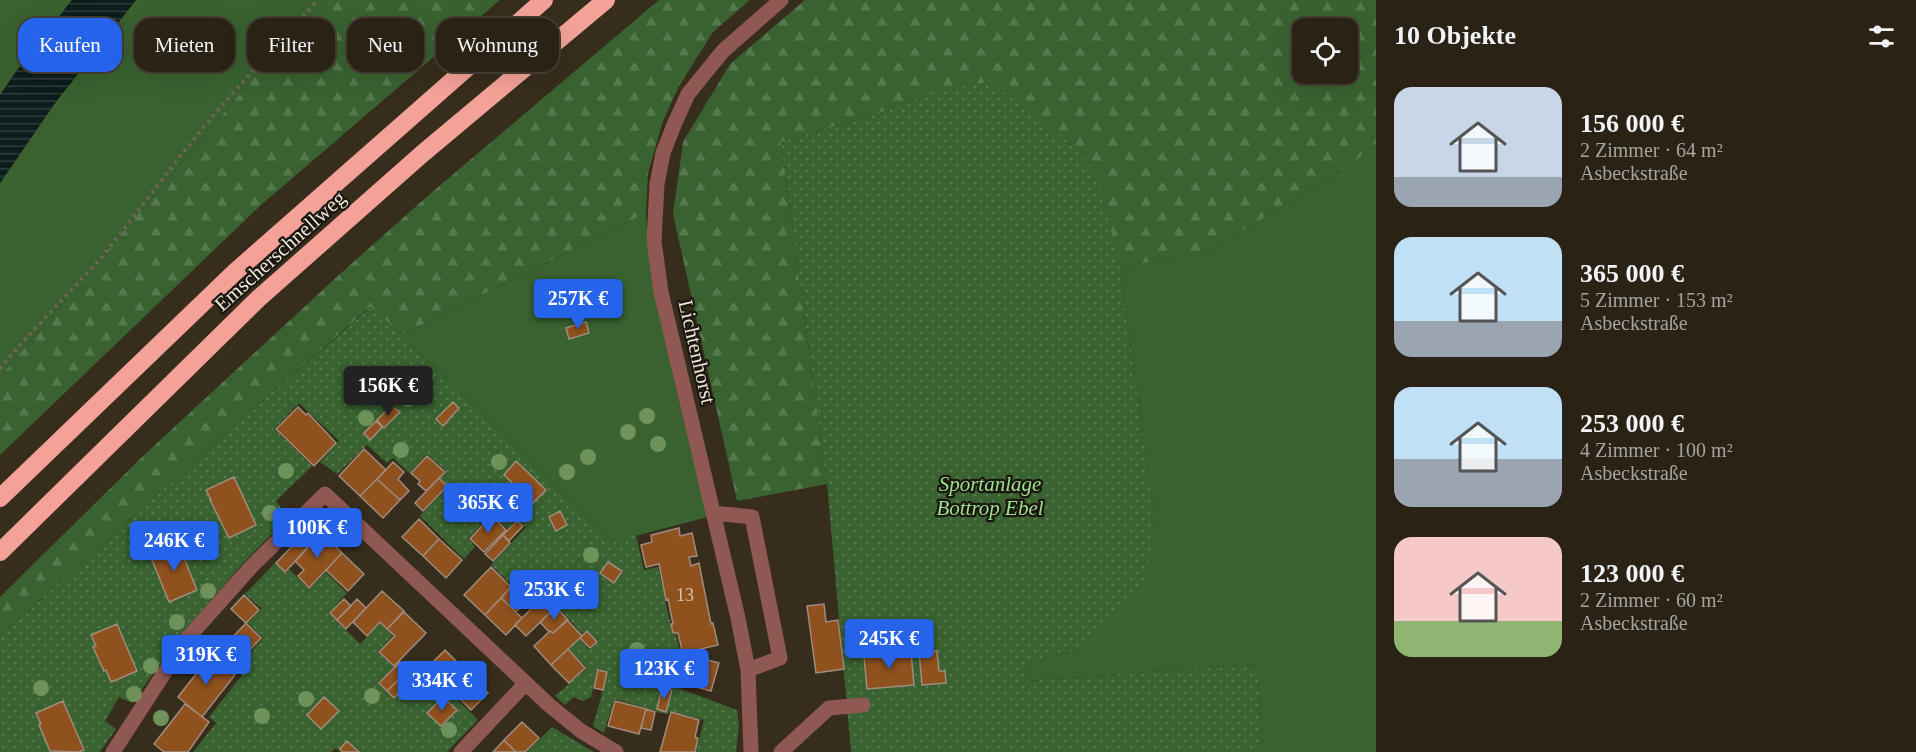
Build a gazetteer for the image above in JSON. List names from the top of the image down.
{
  "streets": {
    "highway": ["Emscherschnellweg"],
    "street": ["Lichtenhorst"]
  },
  "parks": ["Sportanlage Bottrop Ebel"],
  "house_numbers": ["13"],
  "page": {
    "heading": "10 Objekte",
    "chip": [
      "Kaufen",
      "Mieten",
      "Filter",
      "Neu",
      "Wohnung"
    ],
    "list": [
      {
        "name": "156 000 €",
        "note": "2 Zimmer · 64 m² · Asbeckstraße"
      },
      {
        "name": "365 000 €",
        "note": "5 Zimmer · 153 m² · Asbeckstraße"
      },
      {
        "name": "253 000 €",
        "note": "4 Zimmer · 100 m² · Asbeckstraße"
      },
      {
        "name": "123 000 €",
        "note": "2 Zimmer · 60 m² · Asbeckstraße"
      }
    ],
    "price": [
      "257K €",
      "156K €",
      "365K €",
      "100K €",
      "246K €",
      "253K €",
      "245K €",
      "319K €",
      "123K €",
      "334K €"
    ]
  }
}
